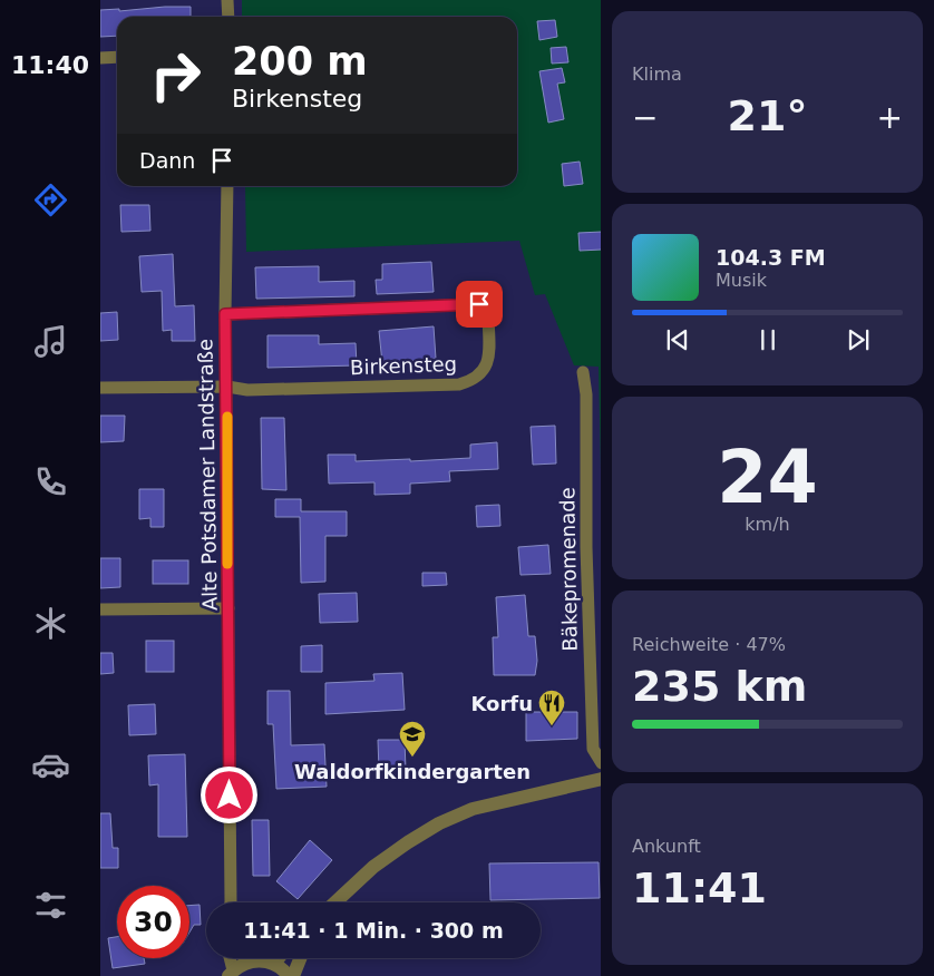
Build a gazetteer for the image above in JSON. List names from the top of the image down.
{
  "streets": {
    "street": ["Birkensteg", "Alte Potsdamer Landstraße", "Bäkepromenade"]
  },
  "crossings": [
    ["Birkensteg", "Alte Potsdamer Landstraße"]
  ],
  "places": {
    "restaurant": ["Korfu"],
    "school or university": ["Waldorfkindergarten"]
  },
  "page": {
    "tabs": "11:40",
    "tile": [
      "Klima",
      ["24", "km/h"],
      ["Reichweite · 47%", "235 km"],
      ["Ankunft", "11:41"]
    ],
    "turn": ["200 m", "Birkensteg"],
    "heat": ["−", "21°", "+"],
    "then": "Dann",
    "song": ["104.3 FM", "Musik"],
    "limit": "30",
    "trip": "11:41 · 1 Min. · 300 m"
  }
}
